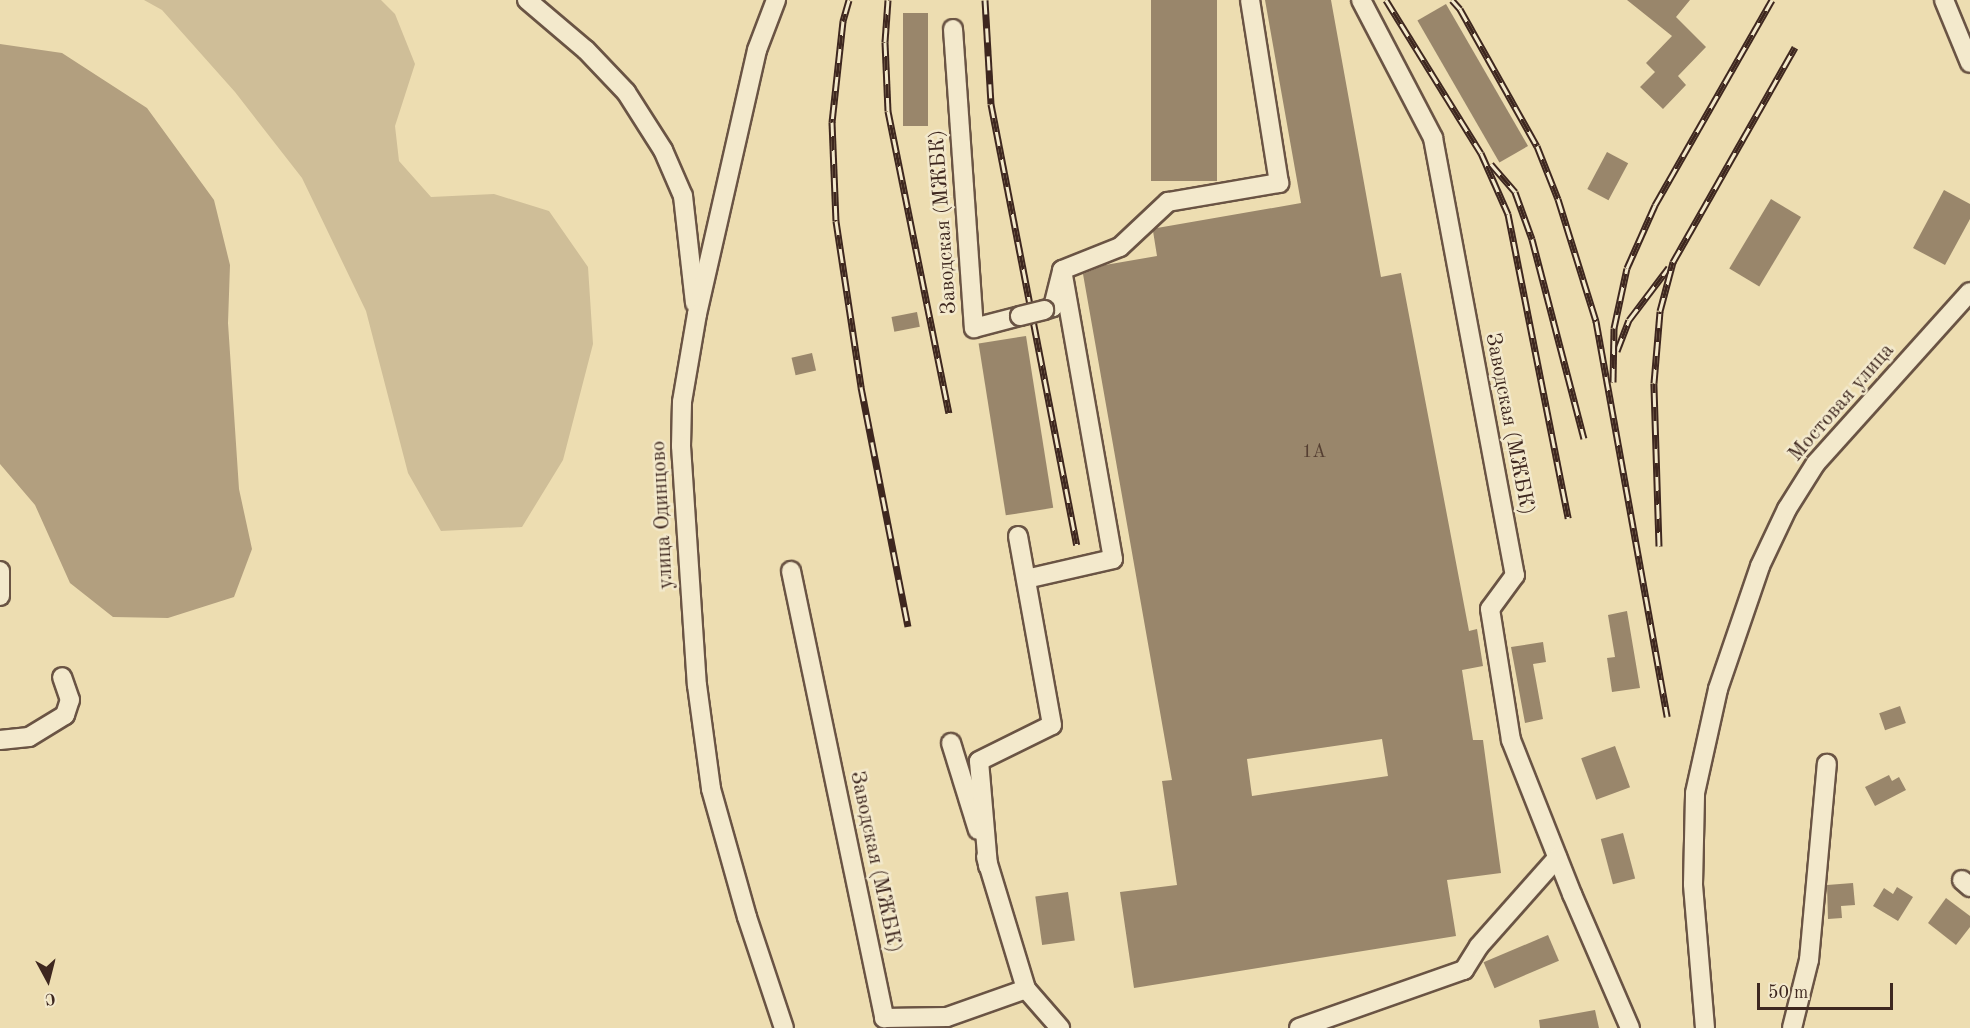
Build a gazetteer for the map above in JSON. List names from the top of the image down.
{
  "streets": {
    "street": ["Заводская (МЖБК)", "Мостовая улица", "улица Одинцово"]
  },
  "house_numbers": ["1А"],
  "scale_bar": "50 m",
  "north": "bottom"
}
